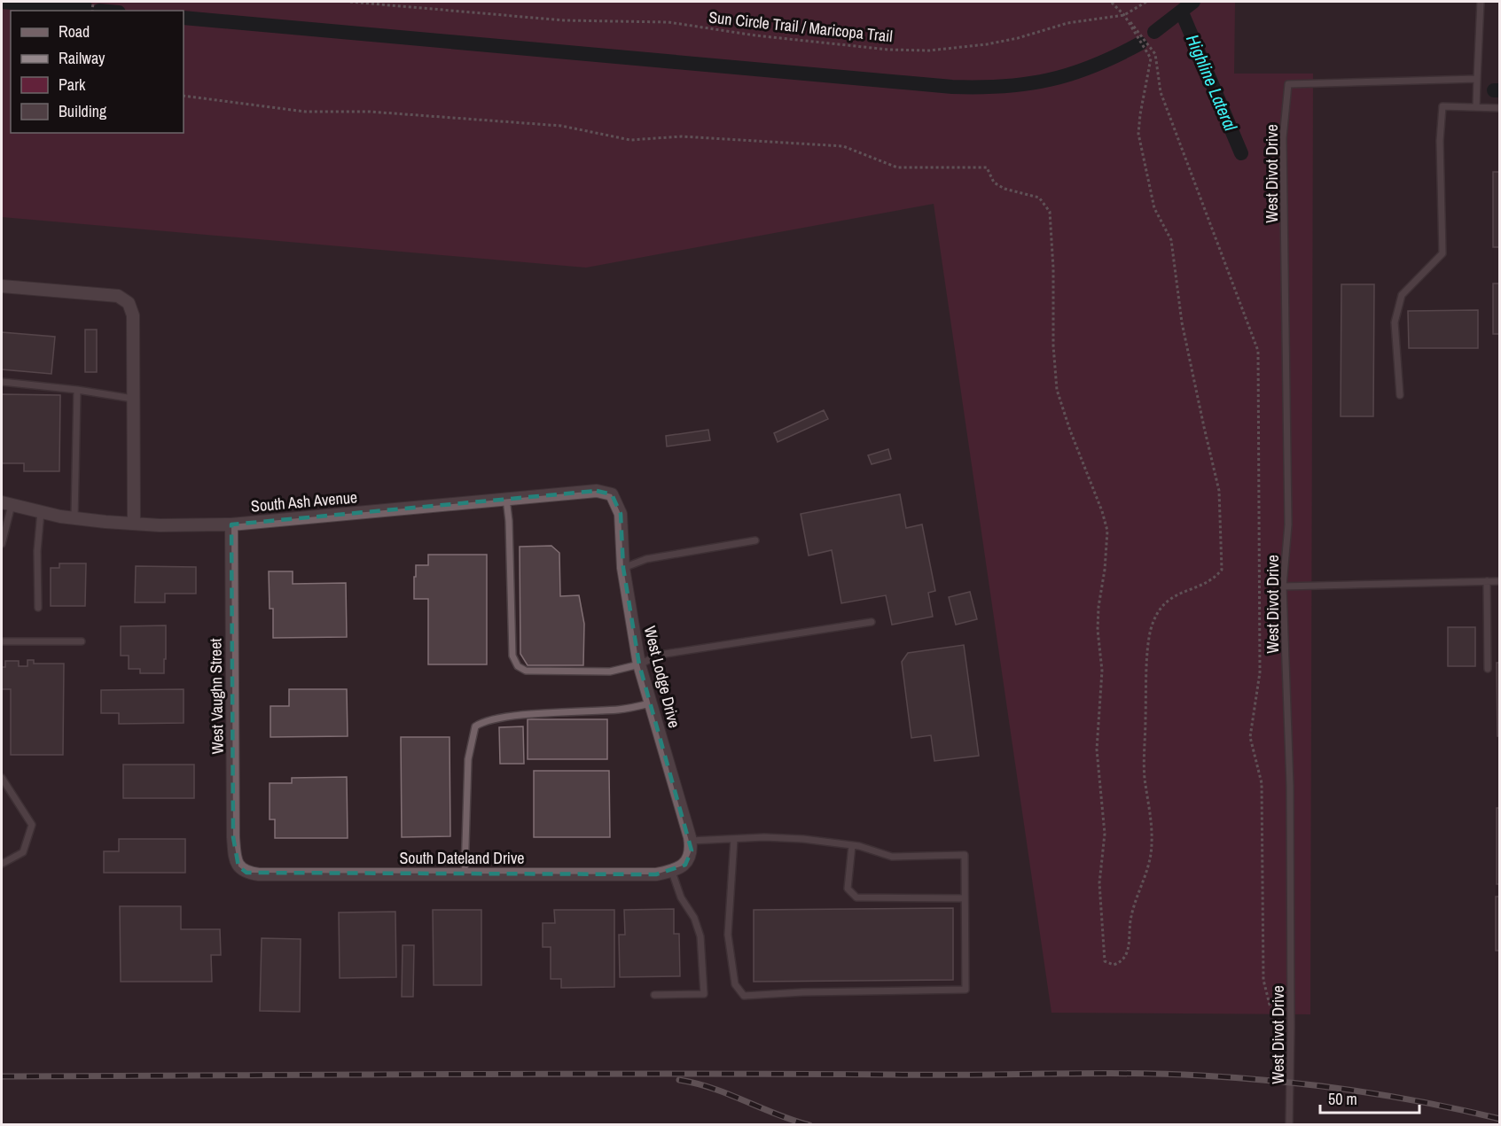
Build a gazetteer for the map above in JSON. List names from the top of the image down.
{
  "streets": {
    "street": [
      "South Ash Avenue",
      "West Lodge Drive",
      "West Vaughn Street",
      "South Dateland Drive"
    ],
    "lane": ["West Divot Drive"],
    "path": ["Sun Circle Trail / Maricopa Trail"]
  },
  "crossings": [
    ["South Ash Avenue", "West Lodge Drive"],
    ["South Ash Avenue", "West Vaughn Street"],
    ["West Lodge Drive", "South Dateland Drive"],
    ["West Vaughn Street", "South Dateland Drive"]
  ],
  "water": ["Highline Lateral"],
  "legend": [
    "Road",
    "Railway",
    "Park",
    "Building"
  ],
  "scale_bar": "50 m"
}
